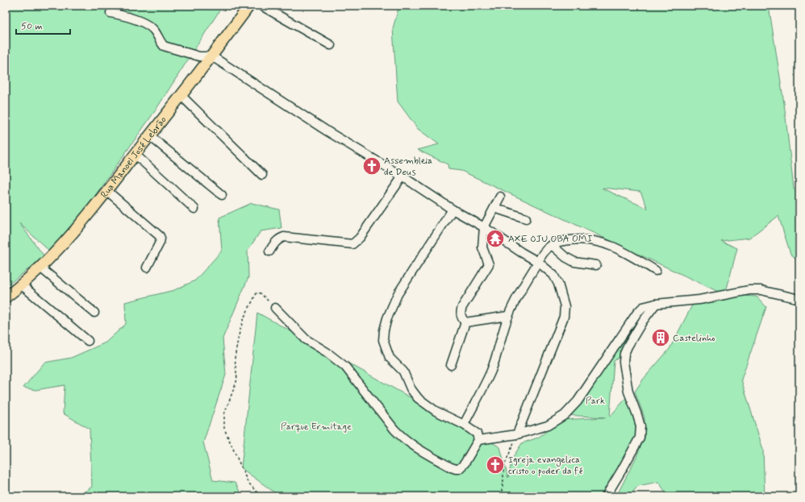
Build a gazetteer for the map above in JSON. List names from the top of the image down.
{
  "streets": {
    "main road": ["Rua Manoel José Lebrão"]
  },
  "parks": ["Park", "Parque Ermitage"],
  "places": {
    "church": ["Assembleia de Deus", "Igreja evangelica cristo o poder da fé"],
    "temple": ["AXE OJU OBA OMI"],
    "building": ["Castelinho"]
  },
  "scale_bar": "50 m"
}
